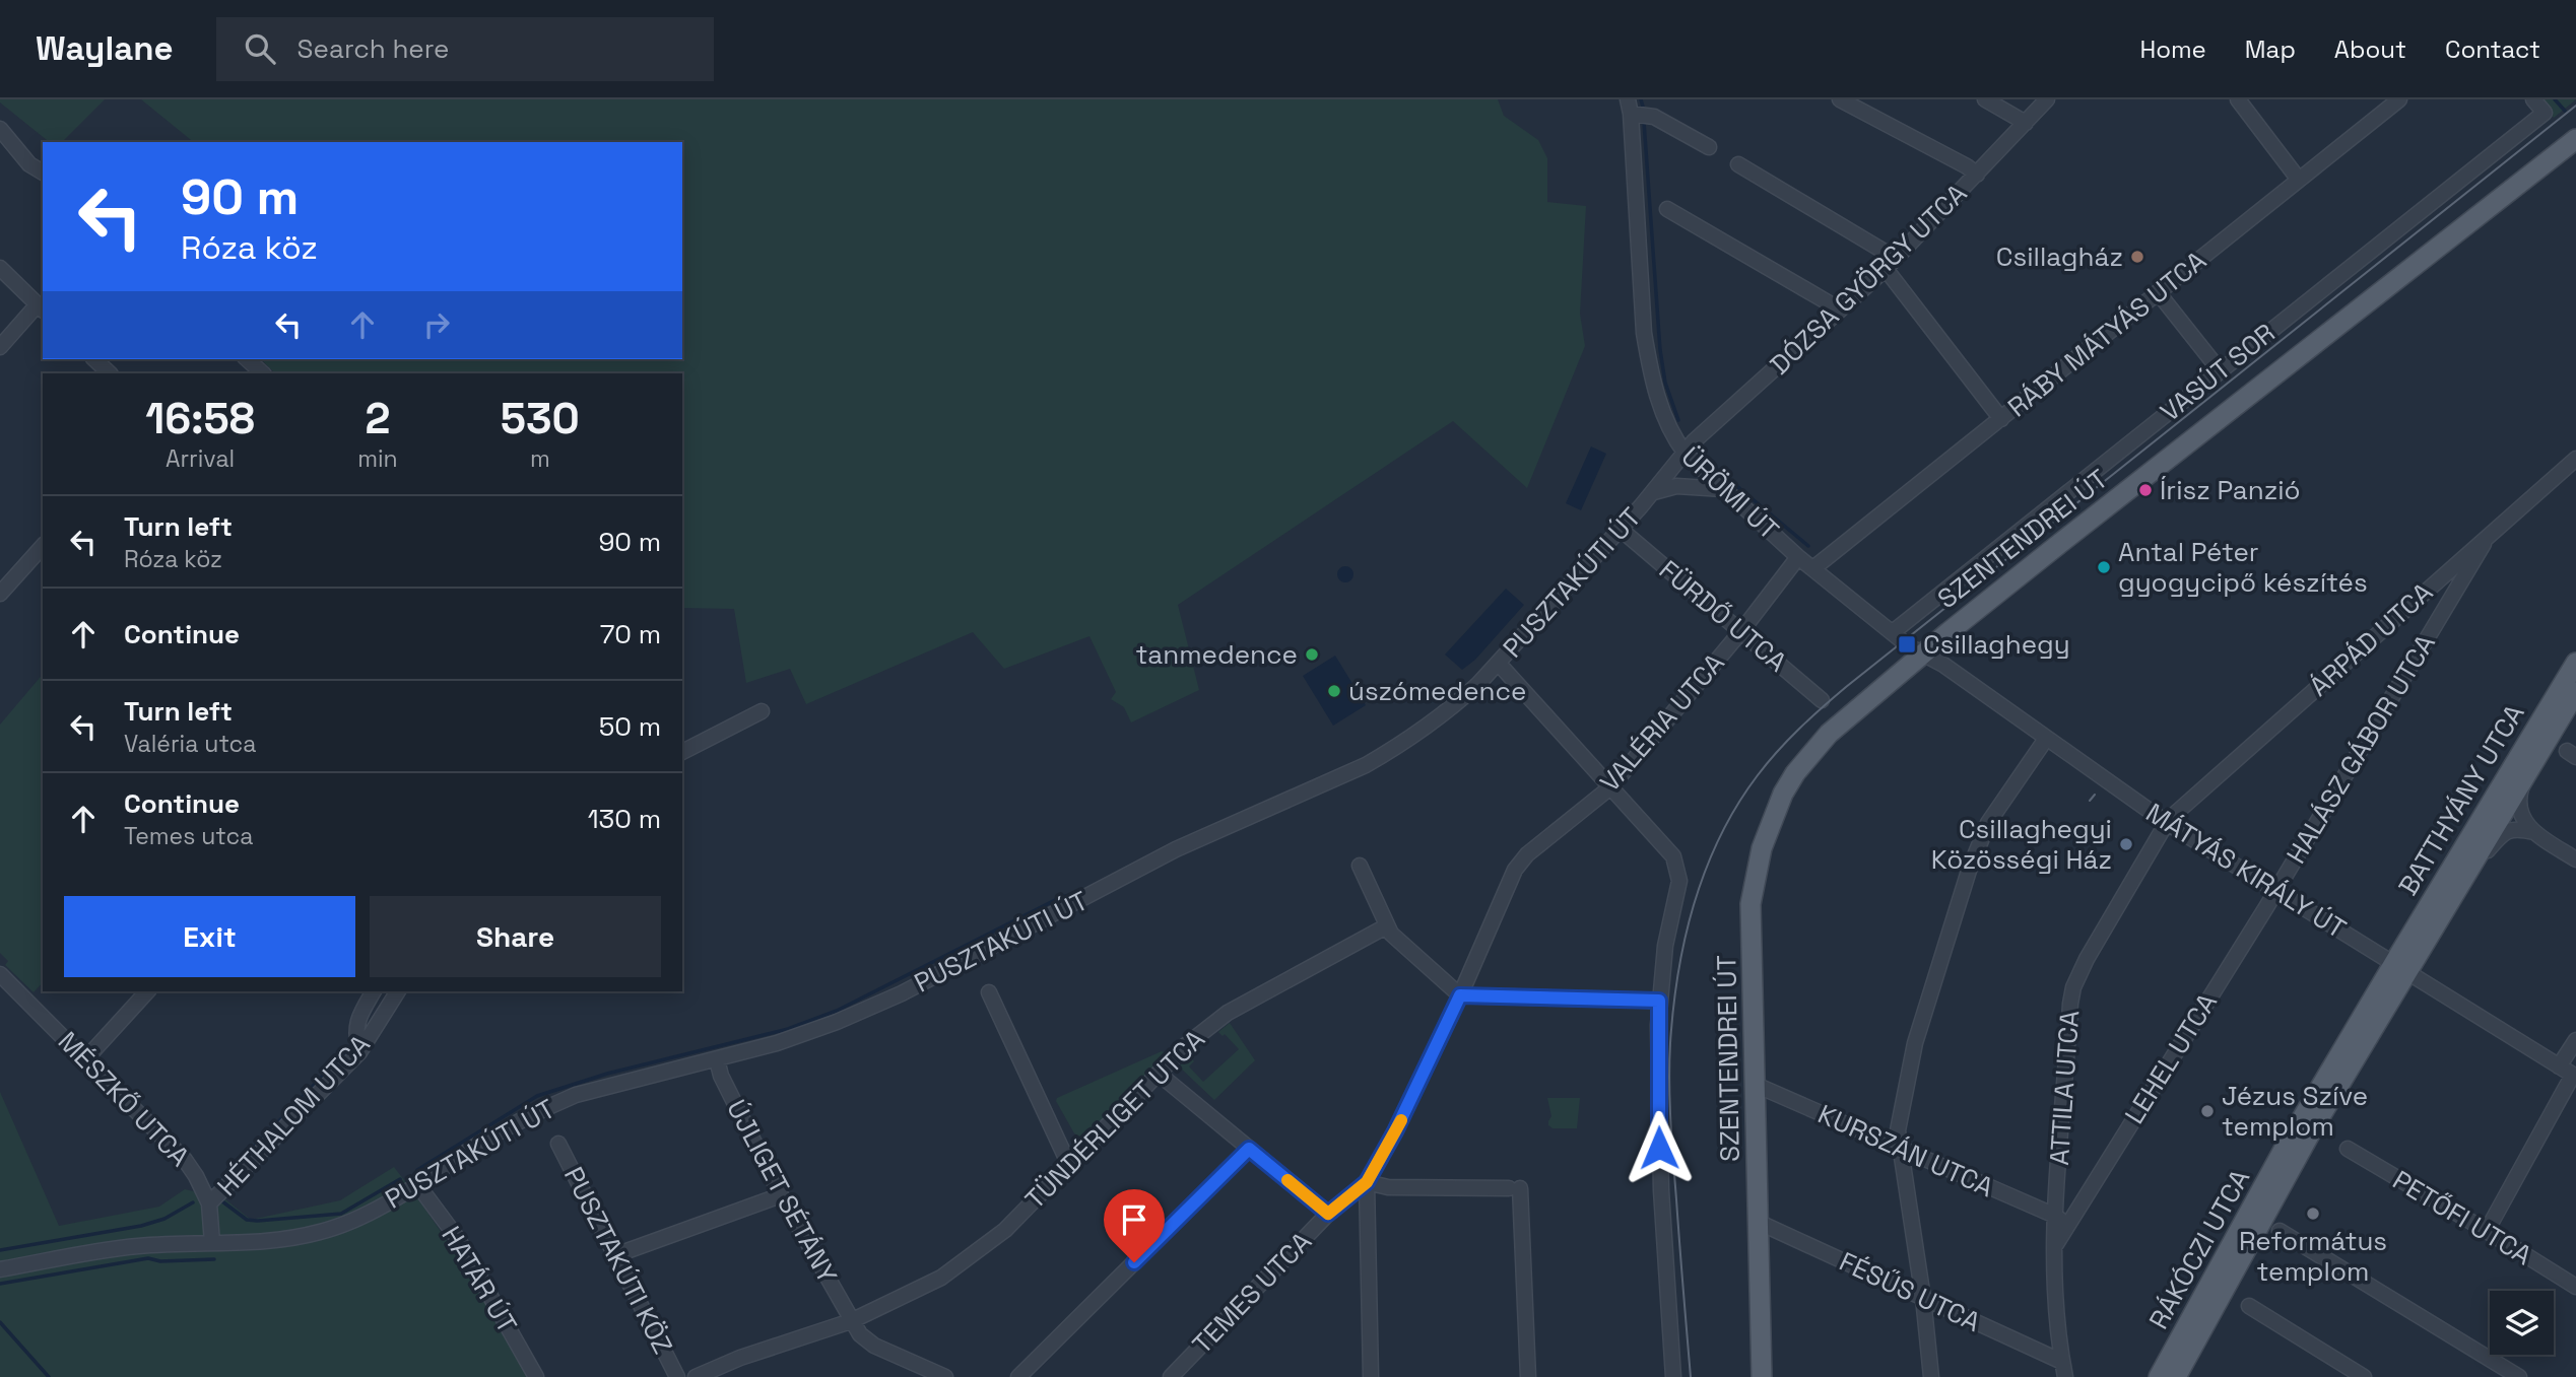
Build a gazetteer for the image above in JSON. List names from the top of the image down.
{
  "streets": {
    "main road": ["SZENTENDREI ÚT", "BATTHYÁNY UTCA", "RÁKÓCZI UTCA"],
    "street": [
      "DÓZSA GYÖRGY UTCA",
      "RÁBY MÁTYÁS UTCA",
      "VASÚT SOR",
      "ÜRÖMI ÚT",
      "PUSZTAKÚTI ÚT",
      "FÜRDŐ UTCA",
      "ÁRPÁD UTCA",
      "VALÉRIA UTCA",
      "HALÁSZ GÁBOR UTCA",
      "MÁTYÁS KIRÁLY ÚT",
      "LEHEL UTCA",
      "ATTILA UTCA",
      "MÉSZKŐ UTCA",
      "HÉTHALOM UTCA",
      "TÜNDÉRLIGET UTCA",
      "KURSZÁN UTCA",
      "ÚJLIGET SÉTÁNY",
      "PETŐFI UTCA",
      "PUSZTAKÚTI KÖZ",
      "HATÁR ÚT",
      "FÉSŰS UTCA",
      "TEMES UTCA"
    ]
  },
  "crossings": [
    ["DÓZSA GYÖRGY UTCA", "ÜRÖMI ÚT"],
    ["DÓZSA GYÖRGY UTCA", "PUSZTAKÚTI ÚT"],
    ["RÁBY MÁTYÁS UTCA", "ÜRÖMI ÚT"],
    ["VASÚT SOR", "ÜRÖMI ÚT"],
    ["ÜRÖMI ÚT", "SZENTENDREI ÚT"],
    ["ÜRÖMI ÚT", "PUSZTAKÚTI ÚT"],
    ["ÜRÖMI ÚT", "VALÉRIA UTCA"],
    ["ÜRÖMI ÚT", "MÁTYÁS KIRÁLY ÚT"],
    ["SZENTENDREI ÚT", "MÁTYÁS KIRÁLY ÚT"],
    ["SZENTENDREI ÚT", "KURSZÁN UTCA"],
    ["SZENTENDREI ÚT", "FÉSŰS UTCA"],
    ["PUSZTAKÚTI ÚT", "MÉSZKŐ UTCA"],
    ["PUSZTAKÚTI ÚT", "ÚJLIGET SÉTÁNY"],
    ["PUSZTAKÚTI ÚT", "HATÁR ÚT"],
    ["FÜRDŐ UTCA", "VALÉRIA UTCA"],
    ["ÁRPÁD UTCA", "HALÁSZ GÁBOR UTCA"],
    ["ÁRPÁD UTCA", "MÁTYÁS KIRÁLY ÚT"],
    ["ÁRPÁD UTCA", "ATTILA UTCA"],
    ["VALÉRIA UTCA", "TEMES UTCA"],
    ["HALÁSZ GÁBOR UTCA", "MÁTYÁS KIRÁLY ÚT"],
    ["HALÁSZ GÁBOR UTCA", "LEHEL UTCA"],
    ["BATTHYÁNY UTCA", "MÁTYÁS KIRÁLY ÚT"],
    ["BATTHYÁNY UTCA", "RÁKÓCZI UTCA"],
    ["MÁTYÁS KIRÁLY ÚT", "LEHEL UTCA"],
    ["MÁTYÁS KIRÁLY ÚT", "ATTILA UTCA"],
    ["MÁTYÁS KIRÁLY ÚT", "RÁKÓCZI UTCA"],
    ["LEHEL UTCA", "ATTILA UTCA"],
    ["LEHEL UTCA", "KURSZÁN UTCA"],
    ["ATTILA UTCA", "KURSZÁN UTCA"],
    ["ATTILA UTCA", "FÉSŰS UTCA"],
    ["MÉSZKŐ UTCA", "HÉTHALOM UTCA"],
    ["TÜNDÉRLIGET UTCA", "ÚJLIGET SÉTÁNY"]
  ],
  "places": {
    "other": [
      "Csillagház",
      "Írisz Panzió",
      "Antal Péter gyogycipő készítés",
      "tanmedence",
      "úszómedence",
      "Csillaghegyi Közösségi Ház",
      "Jézus Szíve templom",
      "Református templom"
    ],
    "transit": ["Csillaghegy"]
  },
  "page": {
    "header": "Waylane",
    "search": "Search here",
    "nav": [
      "Home",
      "Map",
      "About",
      "Contact"
    ],
    "turn": ["90 m", "Róza köz"],
    "eta": [
      "16:58",
      "Arrival",
      "2",
      "min",
      "530",
      "m"
    ],
    "list": [
      {
        "name": "Turn left",
        "note": "Róza köz",
        "value": "90 m"
      },
      {
        "name": "Continue",
        "value": "70 m"
      },
      {
        "name": "Turn left",
        "note": "Valéria utca",
        "value": "50 m"
      },
      {
        "name": "Continue",
        "note": "Temes utca",
        "value": "130 m"
      }
    ],
    "buttons": ["Exit", "Share"]
  }
}
